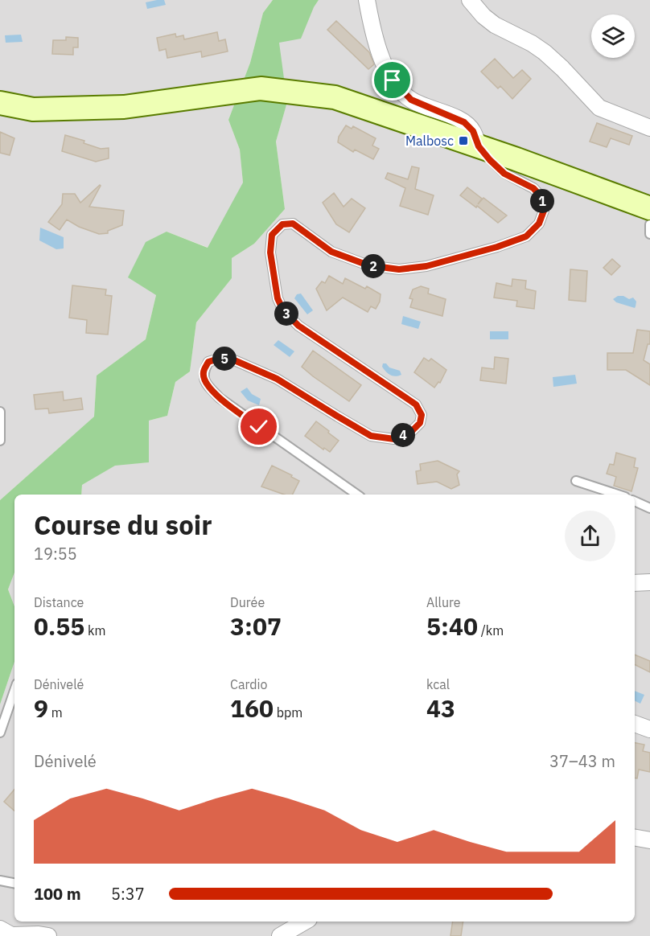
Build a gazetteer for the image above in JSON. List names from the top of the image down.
{
  "places": {
    "transit": ["Malbosc"]
  },
  "page": {
    "pins": [
      "1",
      "2",
      "3",
      "5",
      "4"
    ],
    "heading": ["Course du soir", "19:55"],
    "stats": [
      ["Distance", "0.55 km"],
      ["Durée", "3:07"],
      ["Allure", "5:40 /km"],
      ["Dénivelé", "9 m"],
      ["Cardio", "160 bpm"],
      ["kcal", "43"]
    ],
    "chart": ["Dénivelé", "37–43 m"],
    "list": [
      {
        "name": "100 m",
        "note": "5:37"
      }
    ]
  }
}
